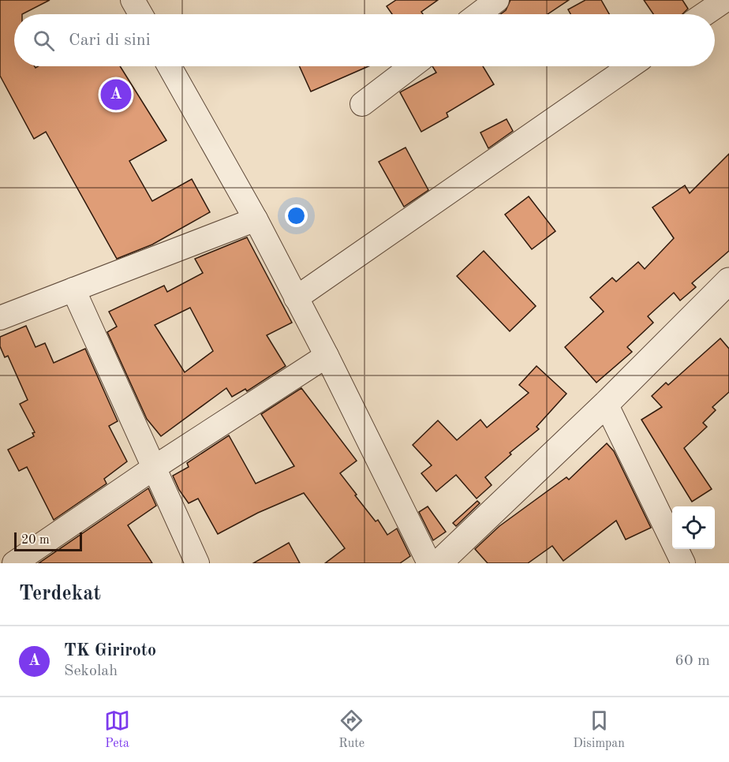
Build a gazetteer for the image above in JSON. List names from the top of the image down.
{
  "scale_bar": "20 m",
  "page": {
    "search": "Cari di sini",
    "pins": "A",
    "scale": "20 m",
    "heading": "Terdekat",
    "list": [
      {
        "mark": "A",
        "name": "TK Giriroto",
        "note": "Sekolah",
        "value": "60 m"
      }
    ],
    "nav": ["Peta", "Rute", "Disimpan"]
  }
}
